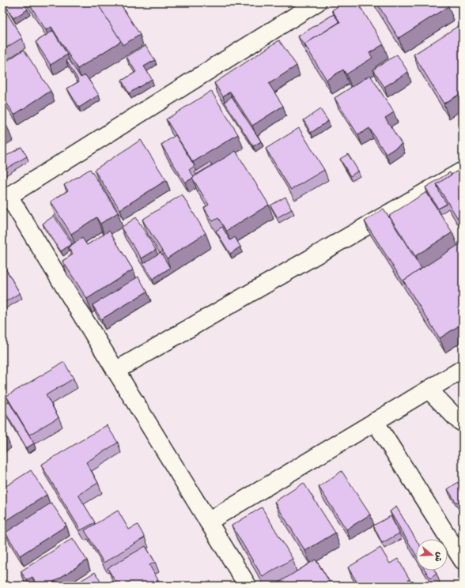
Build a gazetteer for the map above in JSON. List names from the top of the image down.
{
  "north": "right"
}
